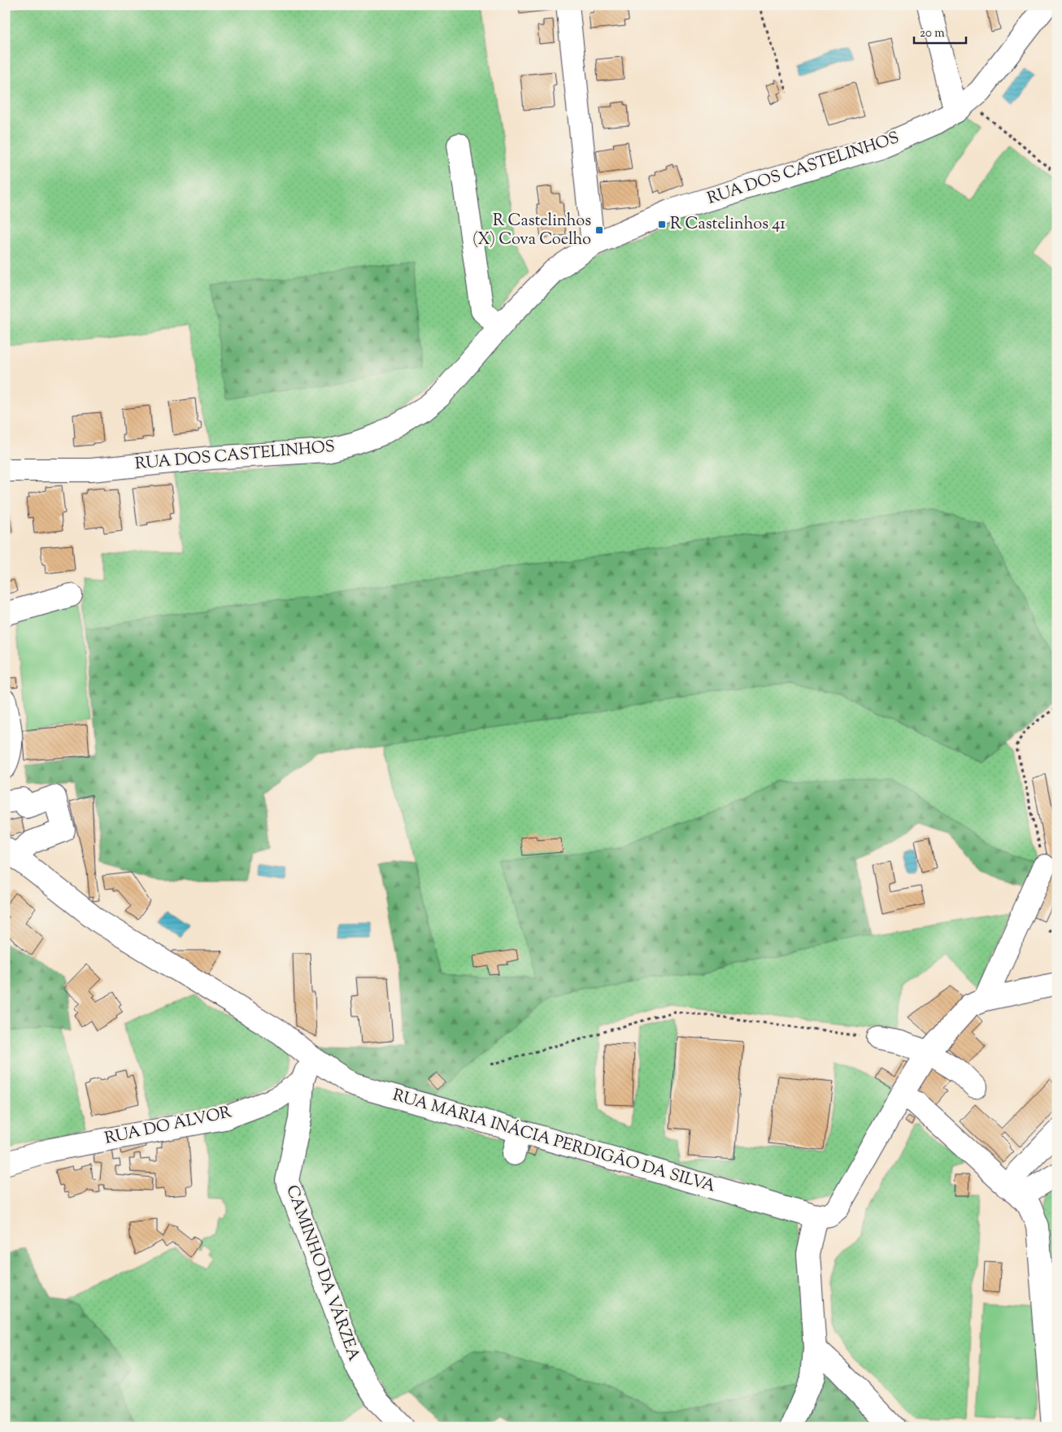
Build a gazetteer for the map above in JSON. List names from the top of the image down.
{
  "streets": {
    "street": [
      "RUA DOS CASTELINHOS",
      "RUA DO ALVOR",
      "RUA MARIA INÁCIA PERDIGÃO DA SILVA",
      "CAMINHO DA VÁRZEA"
    ]
  },
  "crossings": [
    ["RUA DO ALVOR", "CAMINHO DA VÁRZEA"]
  ],
  "places": {
    "transit": ["R Castelinhos 41", "R Castelinhos (X) Cova Coelho"]
  },
  "scale_bar": "20 m"
}
